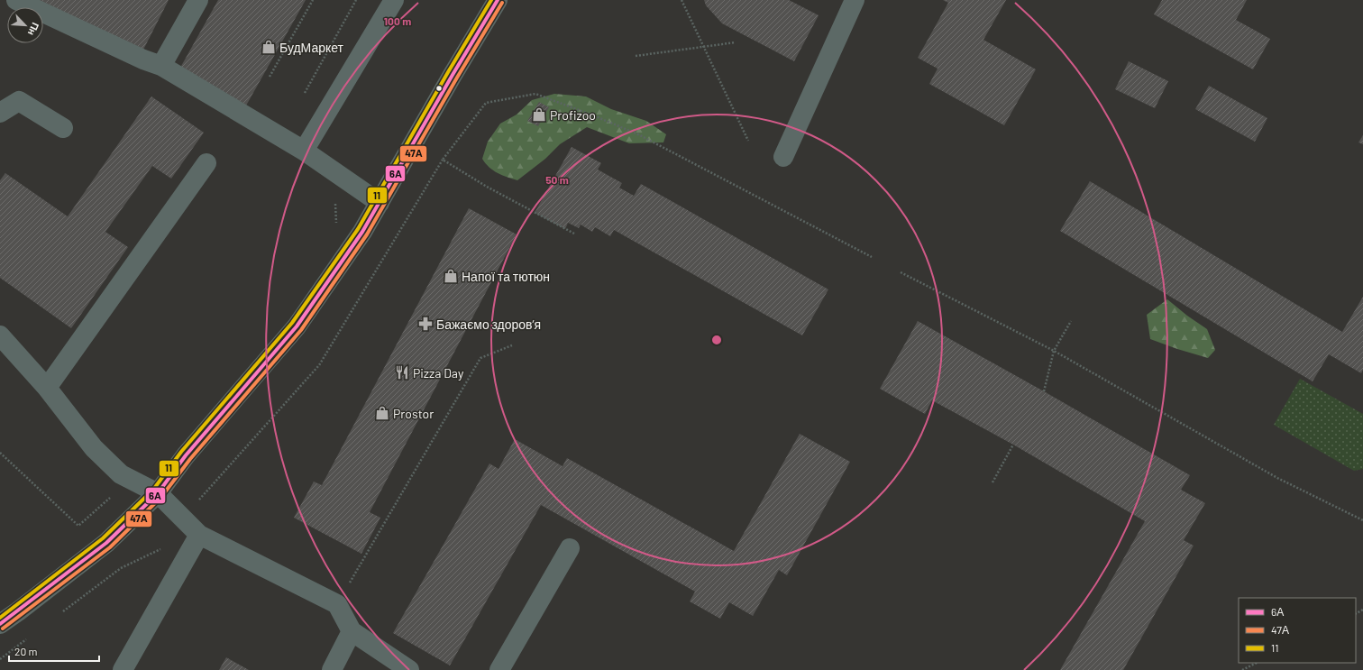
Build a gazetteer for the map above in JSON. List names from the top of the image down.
{
  "places": {
    "shop": [
      "БудМаркет",
      "Profizoo",
      "Напої та тютюн",
      "Prostor"
    ],
    "pharmacy": ["Бажаємо здоровʼя"],
    "restaurant": ["Pizza Day"]
  },
  "lines": ["transit line 6А", "transit line 11", "transit line 47А"],
  "legend": ["6А", "47А", "11"],
  "scale_bar": "20 m",
  "north": "bottom right",
  "rings": ["100 m", "50 m"]
}
